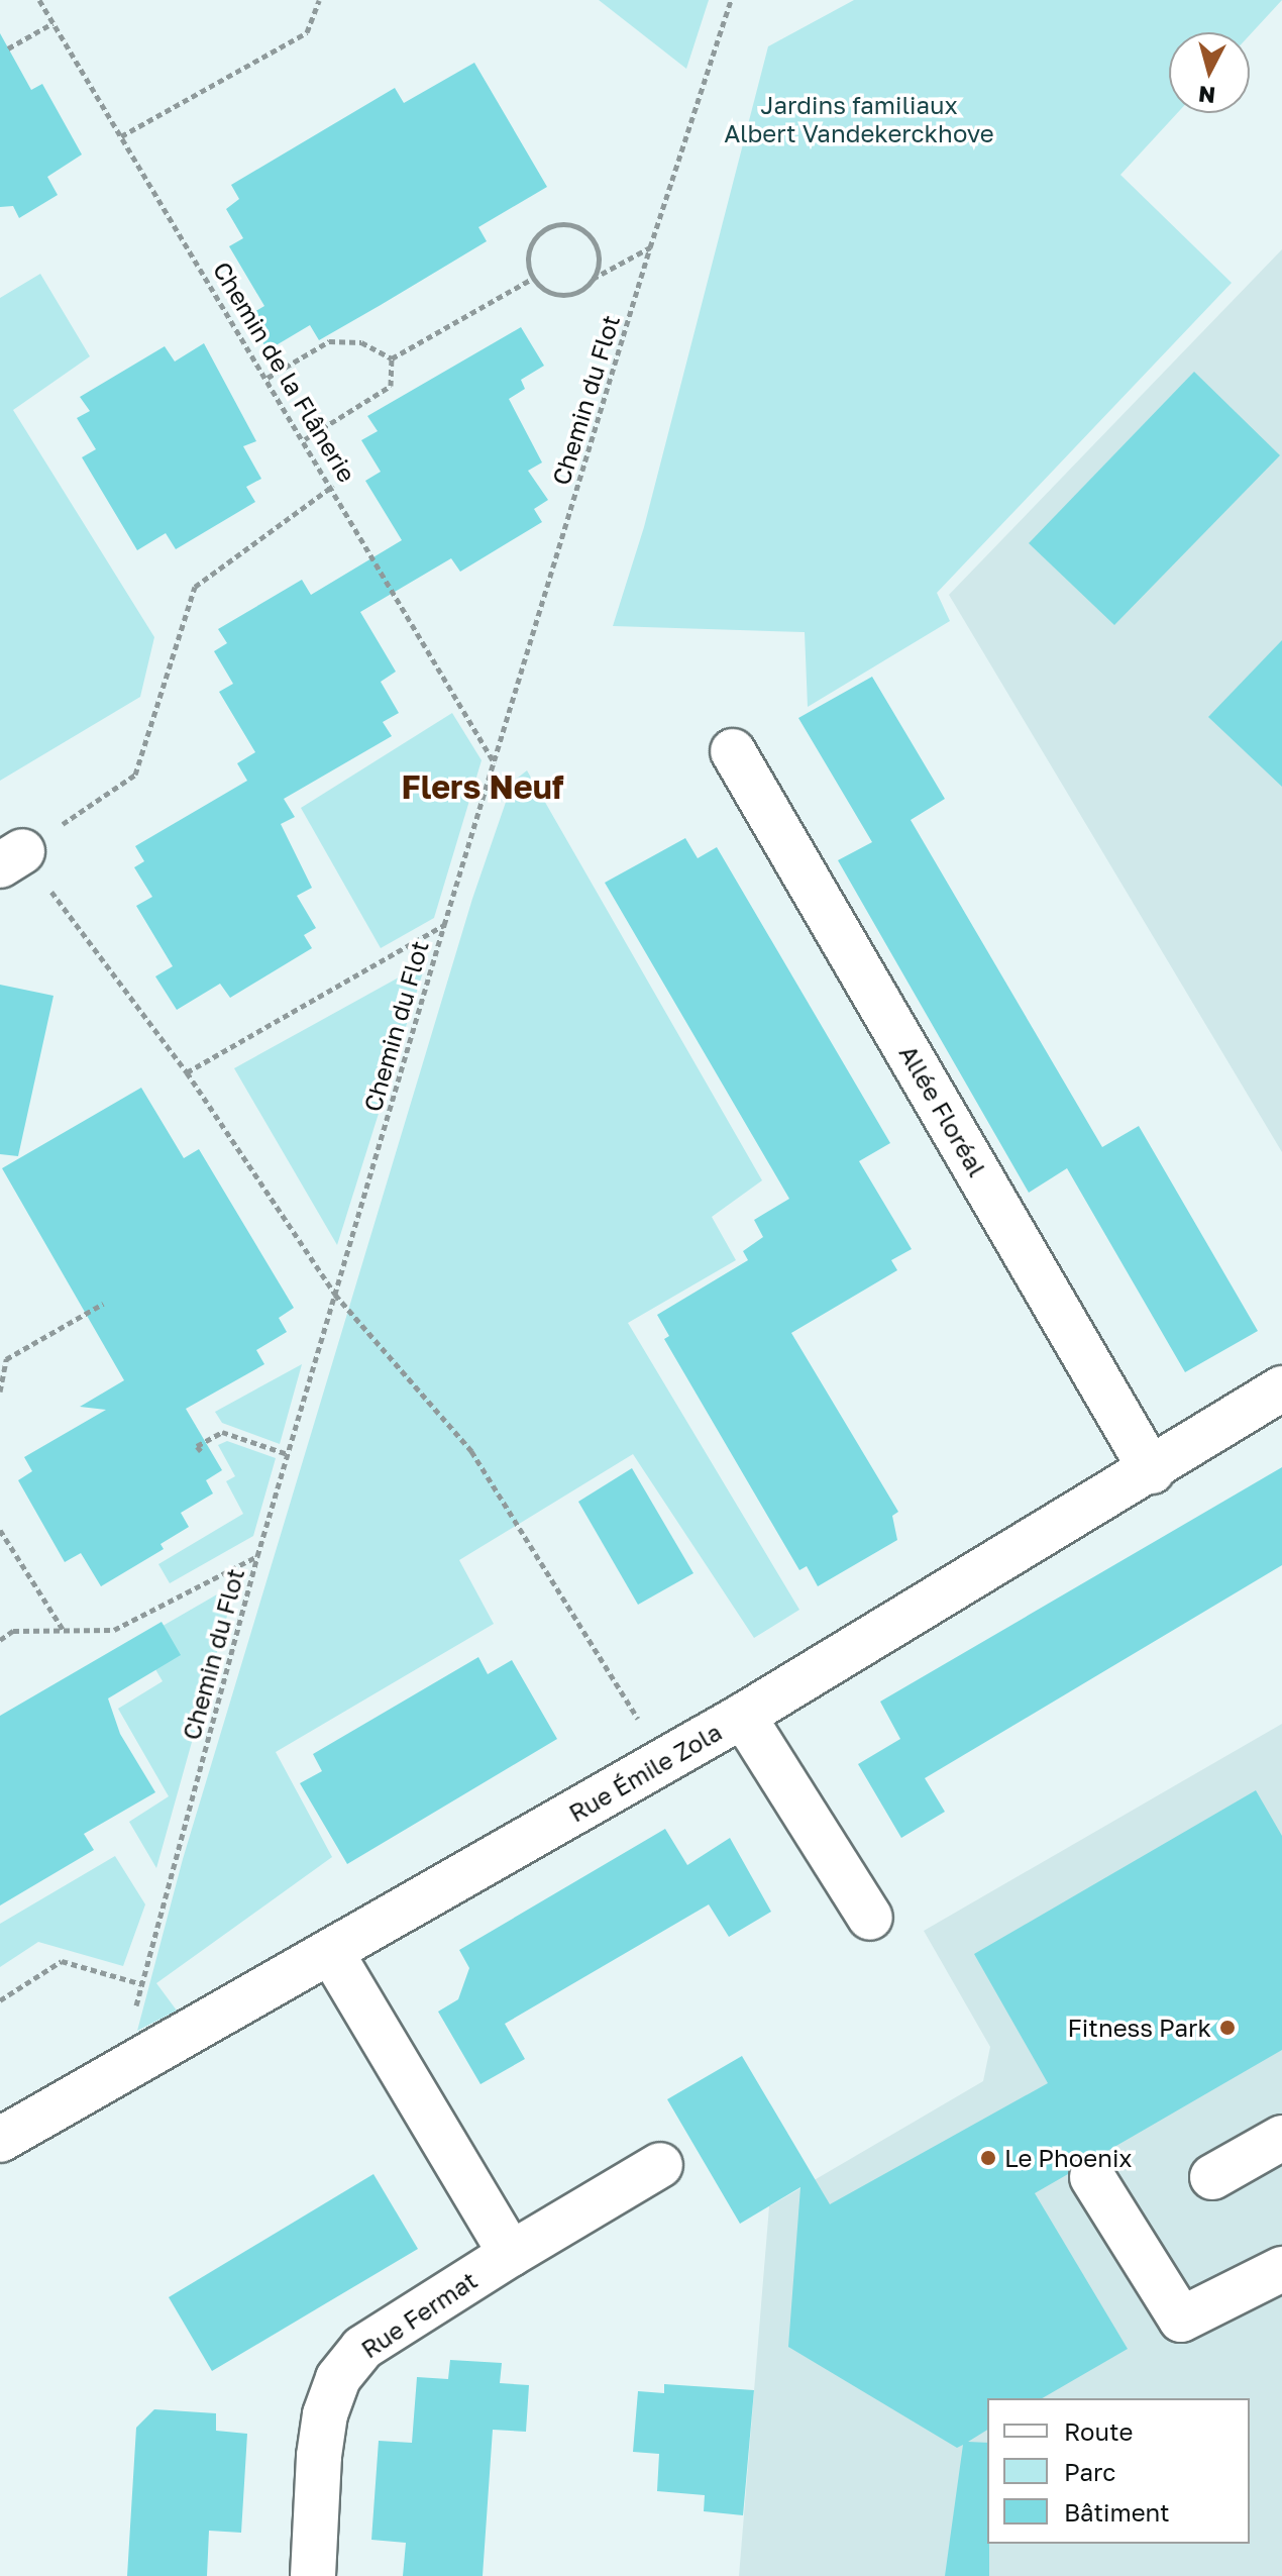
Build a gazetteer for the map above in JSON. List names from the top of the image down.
{
  "streets": {
    "street": ["Allée Floréal", "Rue Émile Zola", "Rue Fermat"],
    "path": ["Chemin de la Flânerie", "Chemin du Flot"]
  },
  "crossings": [
    ["Chemin de la Flânerie", "Chemin du Flot"],
    ["Chemin du Flot", "Rue Émile Zola"],
    ["Allée Floréal", "Rue Émile Zola"]
  ],
  "districts": ["Flers Neuf"],
  "parks": ["Jardins familiaux Albert Vandekerckhove"],
  "places": ["Fitness Park", "Le Phoenix"],
  "legend": ["Route", "Parc", "Bâtiment"],
  "north": "bottom"
}
